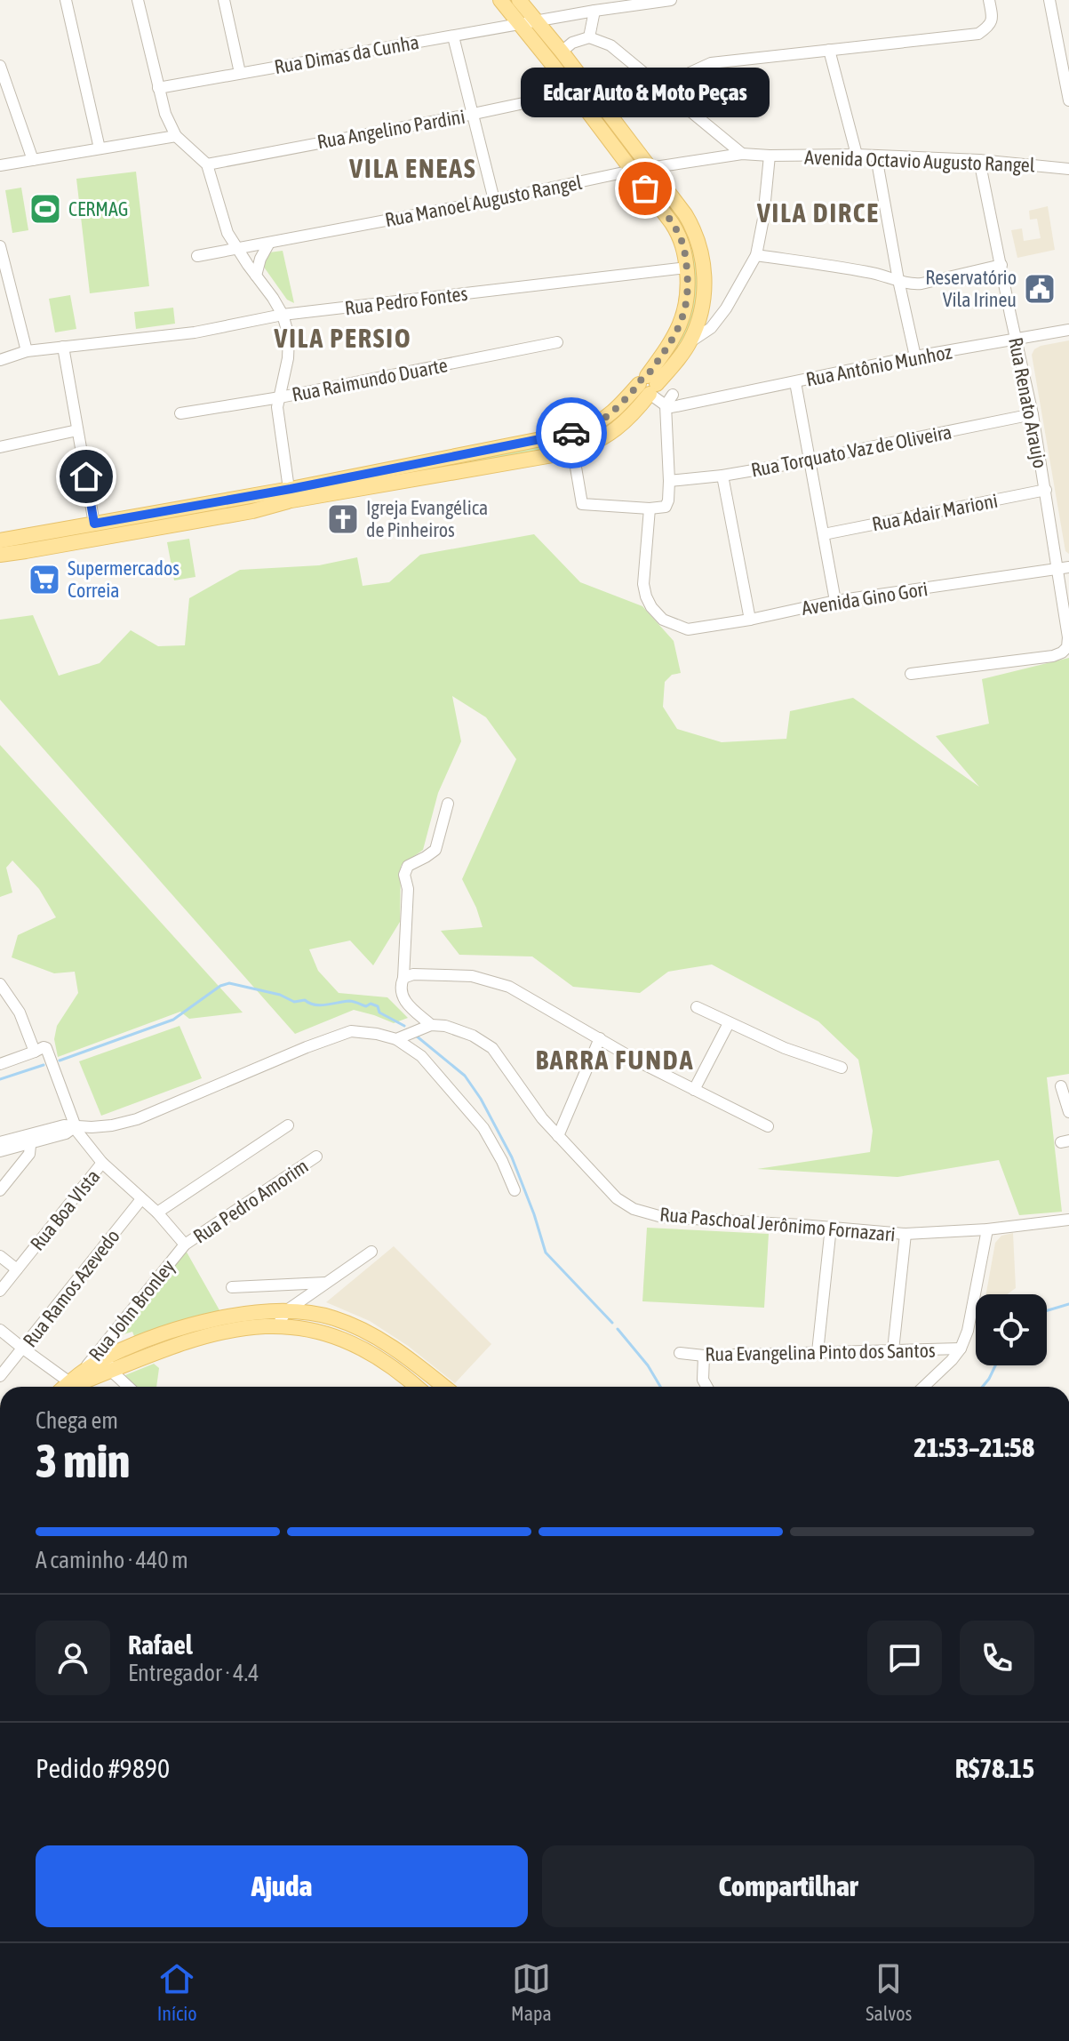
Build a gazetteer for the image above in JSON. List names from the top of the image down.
{
  "streets": {
    "street": [
      "Rua Dimas da Cunha",
      "Rua Angelino Pardini",
      "Avenida Octavio Augusto Rangel",
      "Rua Manoel Augusto Rangel",
      "Rua Pedro Fontes",
      "Rua Antônio Munhoz",
      "Rua Raimundo Duarte",
      "Rua Renato Araujo",
      "Rua Torquato Vaz de Oliveira",
      "Rua Adair Marioni",
      "Avenida Gino Gori",
      "Rua Pedro Amorim",
      "Rua Boa VIsta",
      "Rua Paschoal Jerônimo Fornazari",
      "Rua Ramos Azevedo",
      "Rua John Bronley",
      "Rua Evangelina Pinto dos Santos"
    ]
  },
  "crossings": [
    ["Avenida Octavio Augusto Rangel", "Rua Manoel Augusto Rangel"],
    ["Avenida Octavio Augusto Rangel", "Rua Renato Araujo"],
    ["Rua Antônio Munhoz", "Rua Renato Araujo"],
    ["Rua Renato Araujo", "Rua Torquato Vaz de Oliveira"],
    ["Rua Renato Araujo", "Rua Adair Marioni"],
    ["Rua Renato Araujo", "Avenida Gino Gori"],
    ["Rua Pedro Amorim", "Rua John Bronley"]
  ],
  "districts": [
    "VILA ENEAS",
    "VILA DIRCE",
    "VILA PERSIO",
    "BARRA FUNDA"
  ],
  "places": {
    "other": ["Edcar Auto & Moto Peças"],
    "sports": ["CERMAG"],
    "public building": ["Reservatório Vila Irineu"],
    "church": ["Igreja Evangélica de Pinheiros"],
    "supermarket": ["Supermercados Correia"]
  },
  "page": {
    "bubble": "Edcar Auto & Moto Peças",
    "heading": ["3 min", "Chega em", "21:53–21:58"],
    "panel": [
      "Rafael",
      "Entregador · 4.4",
      "Pedido #9890",
      "R$78.15"
    ],
    "bar": "A caminho · 440 m",
    "buttons": ["Ajuda", "Compartilhar"],
    "tabs": ["Início", "Mapa", "Salvos"]
  }
}
